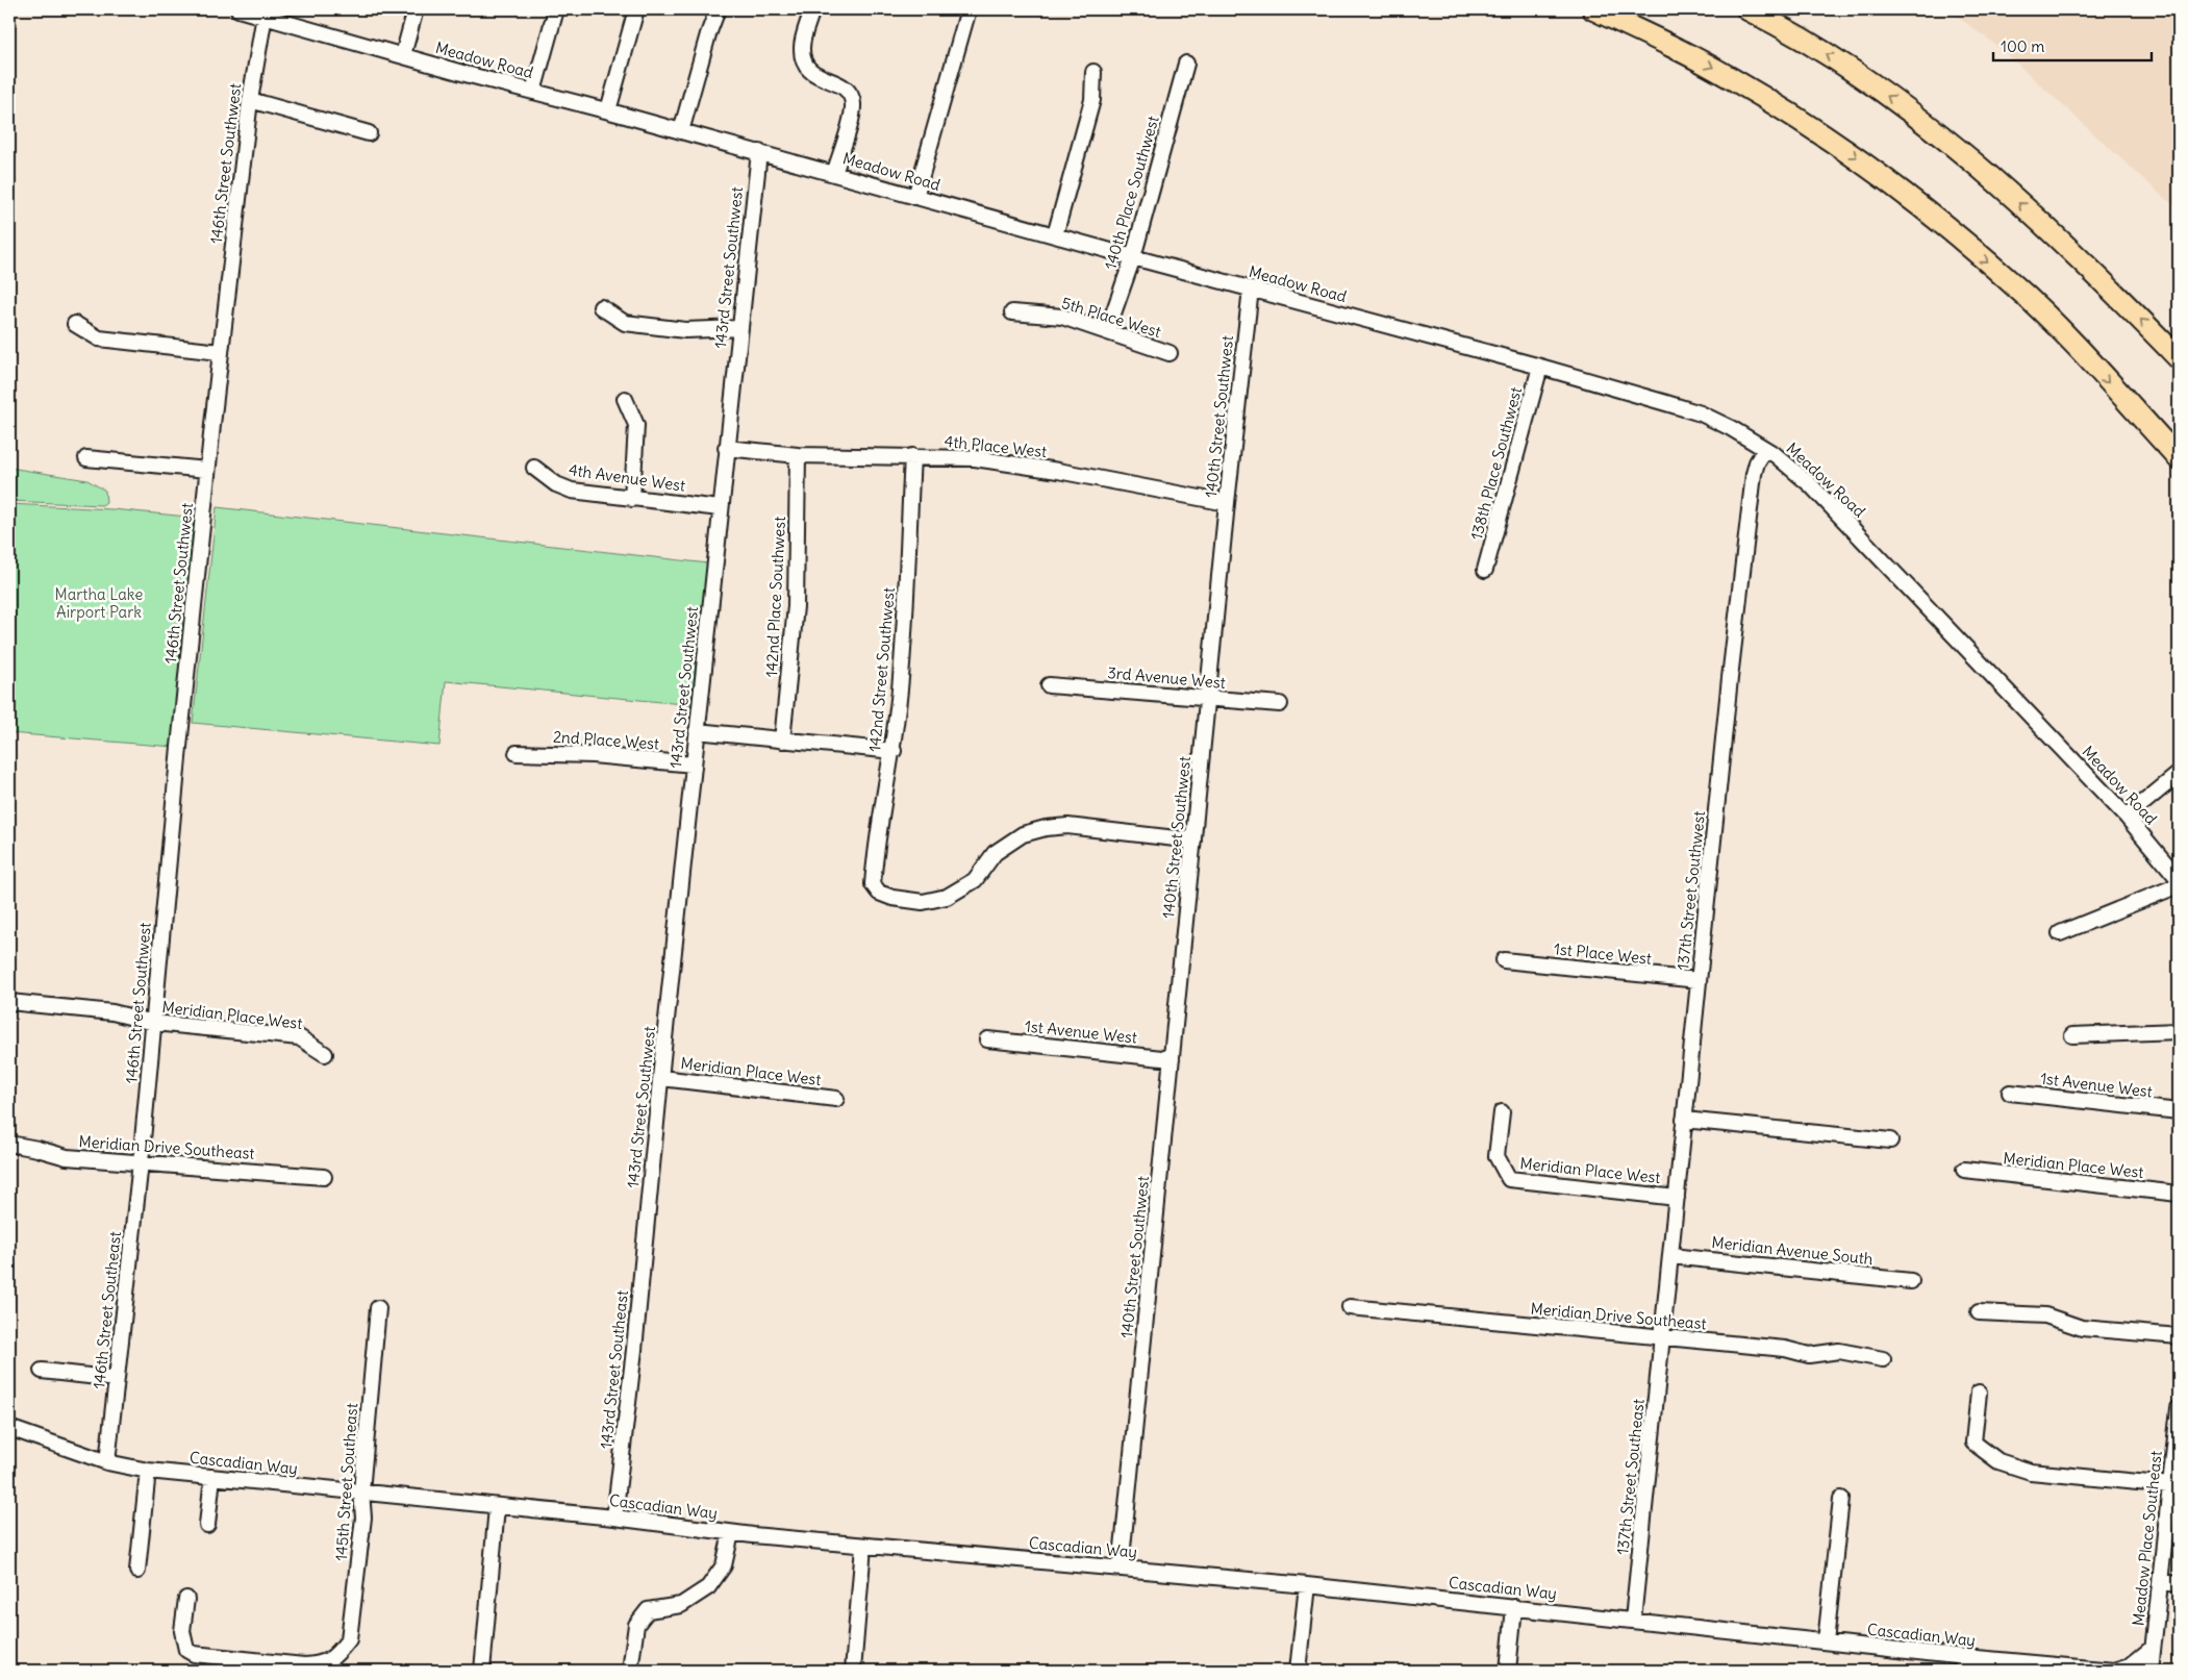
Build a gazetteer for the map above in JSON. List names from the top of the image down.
{
  "streets": {
    "street": [
      "Meadow Road",
      "146th Street Southwest",
      "140th Place Southwest",
      "143rd Street Southwest",
      "5th Place West",
      "140th Street Southwest",
      "4th Place West",
      "138th Place Southwest",
      "4th Avenue West",
      "142nd Place Southwest",
      "142nd Street Southwest",
      "3rd Avenue West",
      "2nd Place West",
      "137th Street Southwest",
      "1st Place West",
      "Meridian Place West",
      "1st Avenue West",
      "Meridian Drive Southeast",
      "Meridian Avenue South",
      "146th Street Southeast",
      "143rd Street Southeast",
      "Cascadian Way",
      "137th Street Southeast",
      "145th Street Southeast",
      "Meadow Place Southeast"
    ]
  },
  "crossings": [
    ["Meadow Road", "146th Street Southwest"],
    ["Meadow Road", "140th Place Southwest"],
    ["Meadow Road", "143rd Street Southwest"],
    ["Meadow Road", "140th Street Southwest"],
    ["Meadow Road", "138th Place Southwest"],
    ["Meadow Road", "137th Street Southwest"],
    ["146th Street Southwest", "Meridian Place West"],
    ["146th Street Southwest", "Meridian Drive Southeast"],
    ["146th Street Southwest", "146th Street Southeast"],
    ["140th Place Southwest", "5th Place West"],
    ["143rd Street Southwest", "4th Place West"],
    ["143rd Street Southwest", "4th Avenue West"],
    ["143rd Street Southwest", "2nd Place West"],
    ["143rd Street Southwest", "Meridian Place West"],
    ["143rd Street Southwest", "143rd Street Southeast"],
    ["140th Street Southwest", "4th Place West"],
    ["140th Street Southwest", "142nd Street Southwest"],
    ["140th Street Southwest", "3rd Avenue West"],
    ["140th Street Southwest", "1st Avenue West"],
    ["140th Street Southwest", "Cascadian Way"],
    ["4th Place West", "142nd Place Southwest"],
    ["4th Place West", "142nd Street Southwest"],
    ["137th Street Southwest", "1st Place West"],
    ["137th Street Southwest", "Meridian Place West"],
    ["137th Street Southwest", "Meridian Drive Southeast"],
    ["137th Street Southwest", "Meridian Avenue South"],
    ["137th Street Southwest", "137th Street Southeast"],
    ["Meridian Drive Southeast", "146th Street Southeast"],
    ["Meridian Drive Southeast", "137th Street Southeast"],
    ["146th Street Southeast", "Cascadian Way"],
    ["143rd Street Southeast", "Cascadian Way"],
    ["Cascadian Way", "137th Street Southeast"],
    ["Cascadian Way", "145th Street Southeast"],
    ["Cascadian Way", "Meadow Place Southeast"]
  ],
  "parks": ["Martha Lake Airport Park"],
  "scale_bar": "100 m"
}
